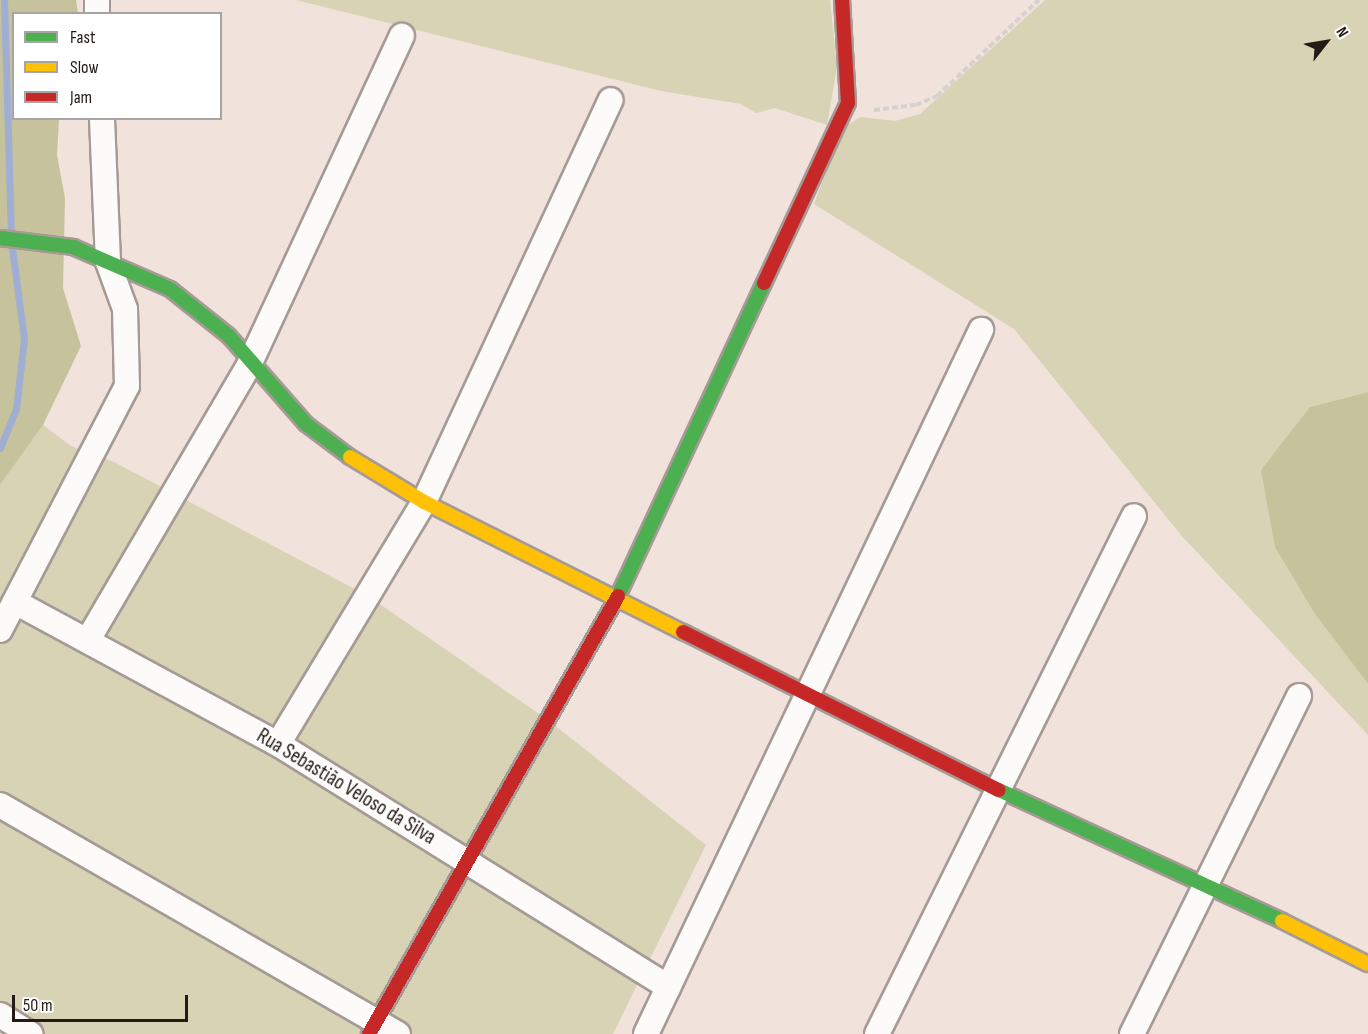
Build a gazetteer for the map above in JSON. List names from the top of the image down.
{
  "streets": {
    "street": ["Rua Sebastião Veloso da Silva"]
  },
  "legend": ["Fast", "Slow", "Jam"],
  "scale_bar": "50 m",
  "north": "top right"
}
